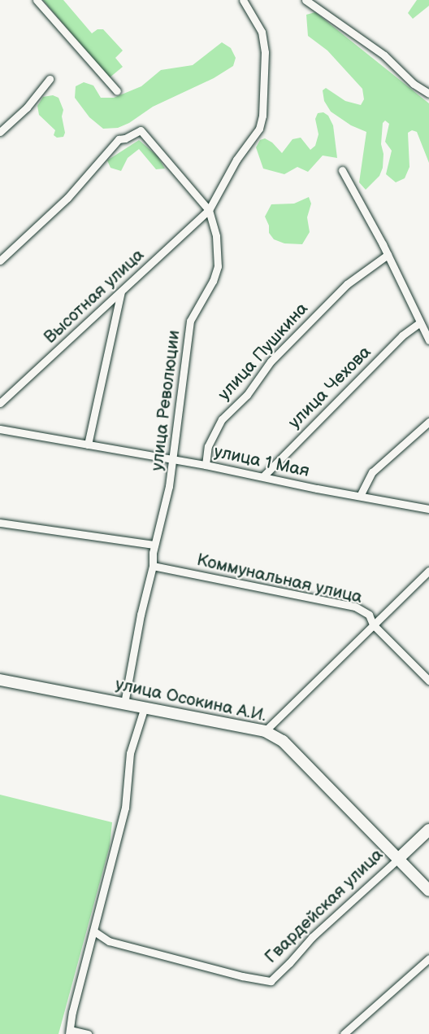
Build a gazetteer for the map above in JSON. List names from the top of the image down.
{
  "streets": {
    "street": [
      "Высотная улица",
      "улица Пушкина",
      "улица Чехова",
      "улица Революции",
      "улица 1 Мая",
      "Коммунальная улица",
      "улица Осокина А.И.",
      "Гвардейская улица"
    ]
  },
  "crossings": [
    ["Высотная улица", "улица Революции"],
    ["улица Пушкина", "улица 1 Мая"],
    ["улица Чехова", "улица 1 Мая"],
    ["улица Революции", "улица 1 Мая"],
    ["улица Революции", "Коммунальная улица"],
    ["улица Революции", "улица Осокина А.И."],
    ["улица Осокина А.И.", "Гвардейская улица"]
  ]
}
